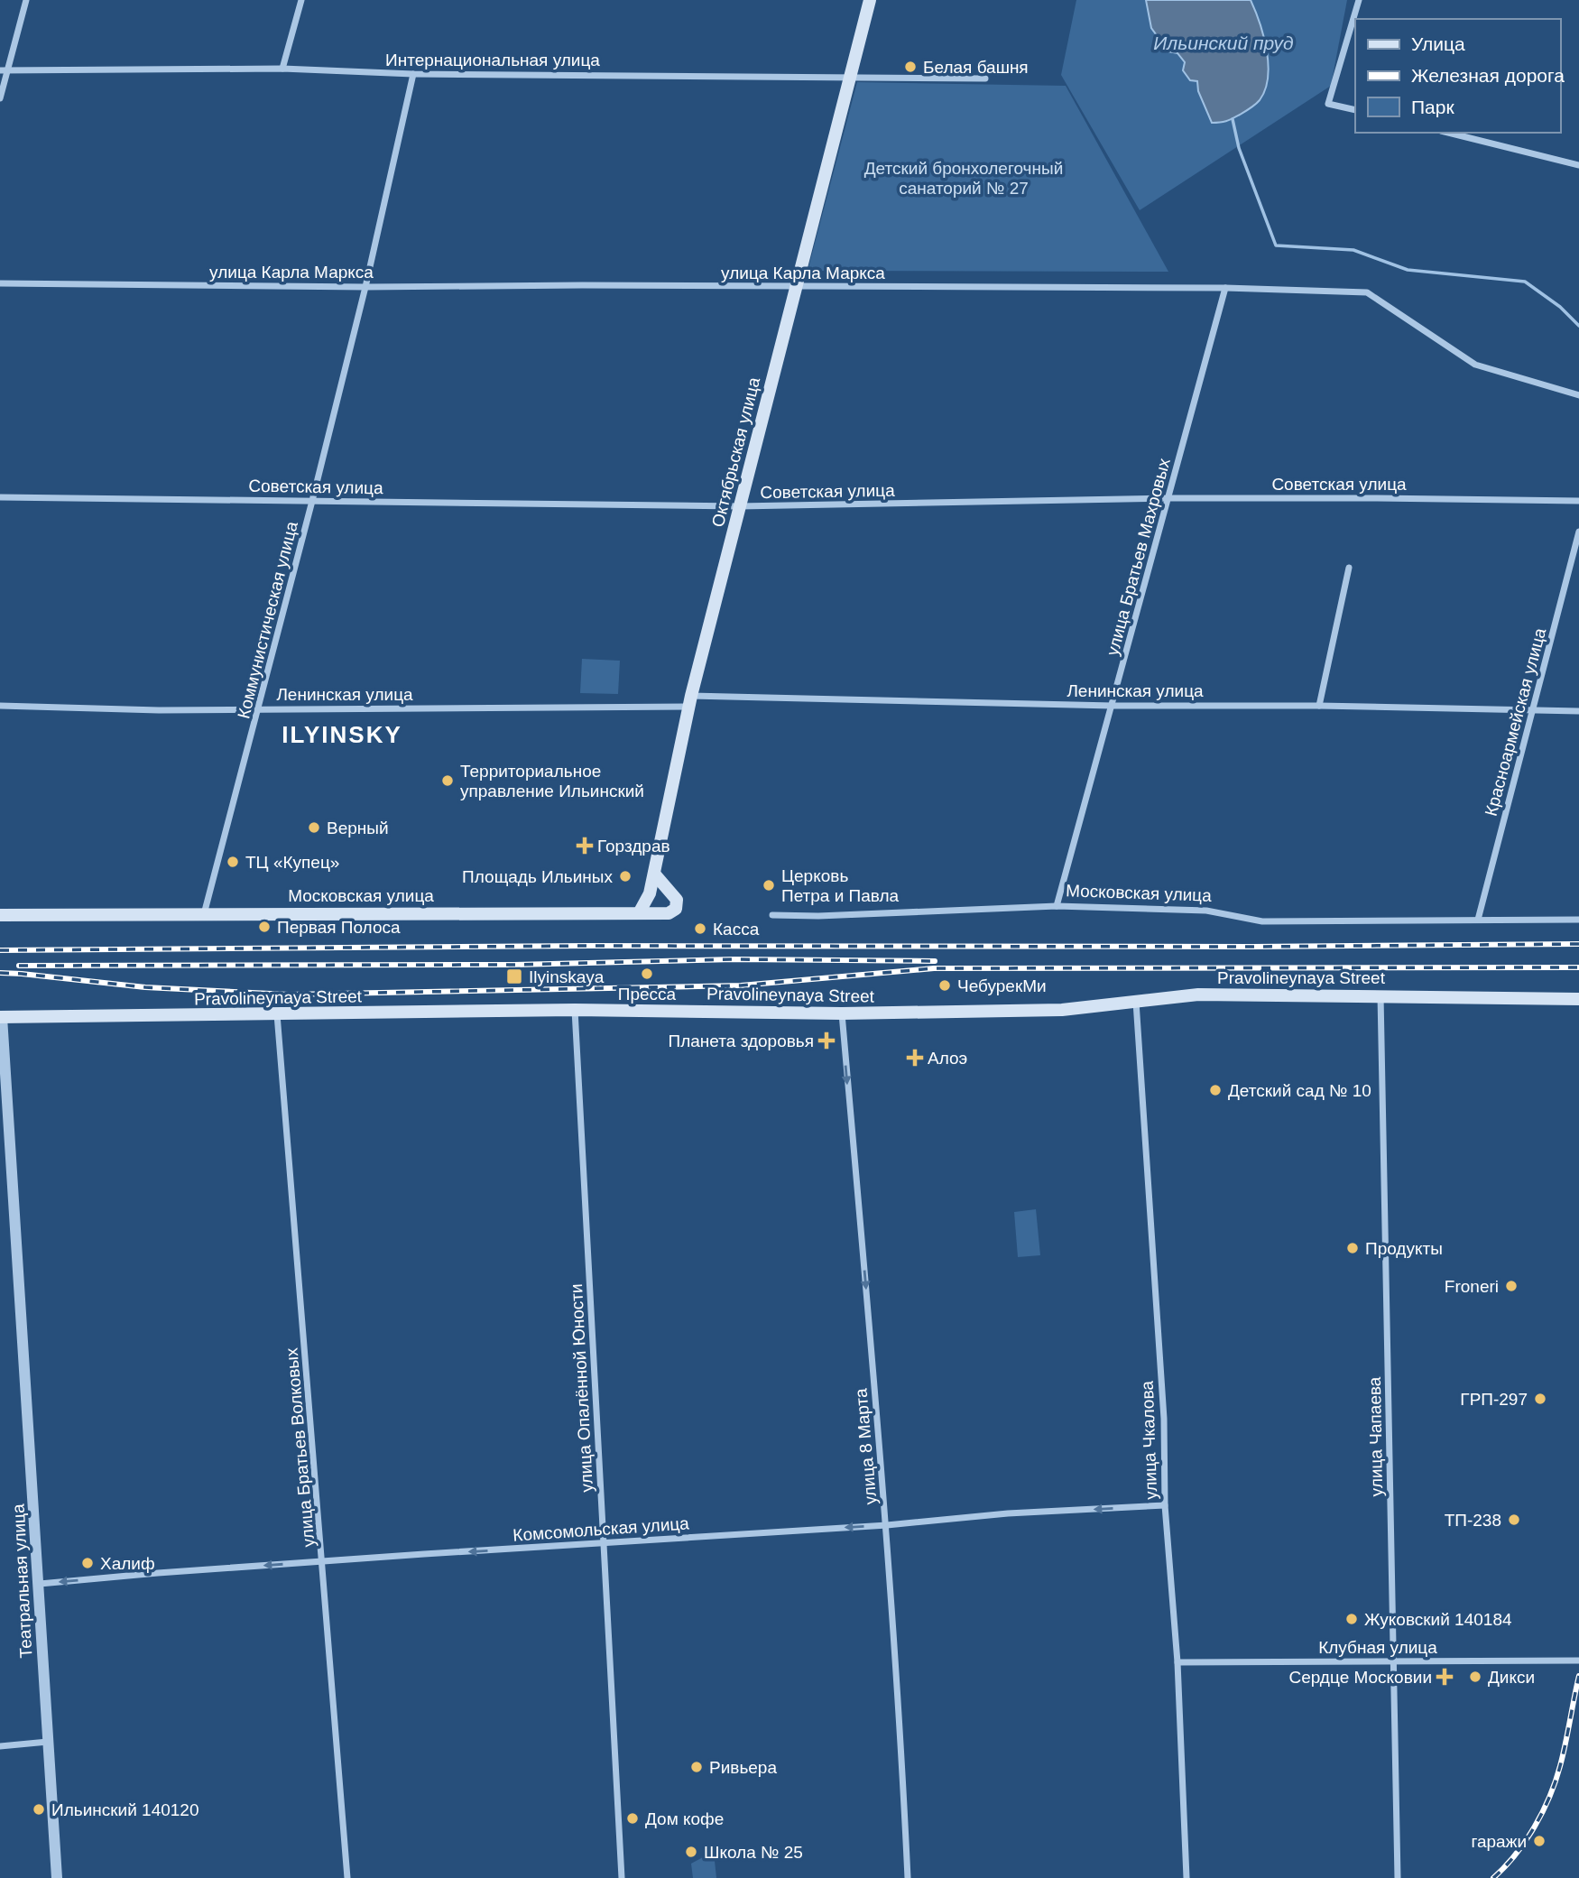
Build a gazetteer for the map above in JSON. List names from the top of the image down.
{
  "streets": {
    "main road": ["Октябрьская улица", "Московская улица", "Pravolineynaya Street"],
    "street": [
      "Интернациональная улица",
      "улица Карла Маркса",
      "Советская улица",
      "улица Братьев Махровых",
      "Коммунистическая улица",
      "Ленинская улица",
      "Красноармейская улица",
      "улица Опалённой Юности",
      "улица Чапаева",
      "улица Чкалова",
      "улица 8 Марта",
      "улица Братьев Волковых",
      "Комсомольская улица",
      "Театральная улица",
      "Клубная улица"
    ]
  },
  "crossings": [
    ["Интернациональная улица", "Октябрьская улица"],
    ["Интернациональная улица", "Коммунистическая улица"],
    ["улица Карла Маркса", "Октябрьская улица"],
    ["улица Карла Маркса", "улица Братьев Махровых"],
    ["улица Карла Маркса", "Коммунистическая улица"],
    ["Октябрьская улица", "Советская улица"],
    ["Октябрьская улица", "Ленинская улица"],
    ["Октябрьская улица", "Московская улица"],
    ["Советская улица", "улица Братьев Махровых"],
    ["Советская улица", "Коммунистическая улица"],
    ["улица Братьев Махровых", "Ленинская улица"],
    ["улица Братьев Махровых", "Московская улица"],
    ["Коммунистическая улица", "Ленинская улица"],
    ["Коммунистическая улица", "Московская улица"],
    ["Ленинская улица", "Красноармейская улица"],
    ["Красноармейская улица", "Московская улица"],
    ["Pravolineynaya Street", "улица Опалённой Юности"],
    ["Pravolineynaya Street", "улица Чапаева"],
    ["Pravolineynaya Street", "улица Чкалова"],
    ["Pravolineynaya Street", "улица 8 Марта"],
    ["Pravolineynaya Street", "улица Братьев Волковых"],
    ["Pravolineynaya Street", "Театральная улица"],
    ["улица Опалённой Юности", "Комсомольская улица"],
    ["улица Чапаева", "Клубная улица"],
    ["улица Чкалова", "Комсомольская улица"],
    ["улица Чкалова", "Клубная улица"],
    ["улица 8 Марта", "Комсомольская улица"],
    ["улица Братьев Волковых", "Комсомольская улица"],
    ["Комсомольская улица", "Театральная улица"]
  ],
  "one_way": ["улица 8 Марта", "Комсомольская улица"],
  "districts": ["ILYINSKY"],
  "water": ["Ильинский пруд"],
  "parks": ["Детский бронхолегочный санаторий № 27"],
  "places": {
    "other": [
      "Белая башня",
      "Территориальное управление Ильинский",
      "Верный",
      "ТЦ «Купец»",
      "Площадь Ильиных",
      "Церковь Петра и Павла",
      "Первая Полоса",
      "Касса",
      "Пресса",
      "ЧебурекМи",
      "Детский сад № 10",
      "Продукты",
      "Froneri",
      "ГРП-297",
      "ТП-238",
      "Халиф",
      "Жуковский 140184",
      "Дикси",
      "Ривьера",
      "Ильинский 140120",
      "Дом кофе",
      "гаражи",
      "Школа № 25"
    ],
    "health": [
      "Горздрав",
      "Планета здоровья",
      "Алоэ",
      "Сердце Московии"
    ],
    "transit": ["Ilyinskaya"]
  },
  "legend": ["Улица", "Железная дорога", "Парк"]
}
